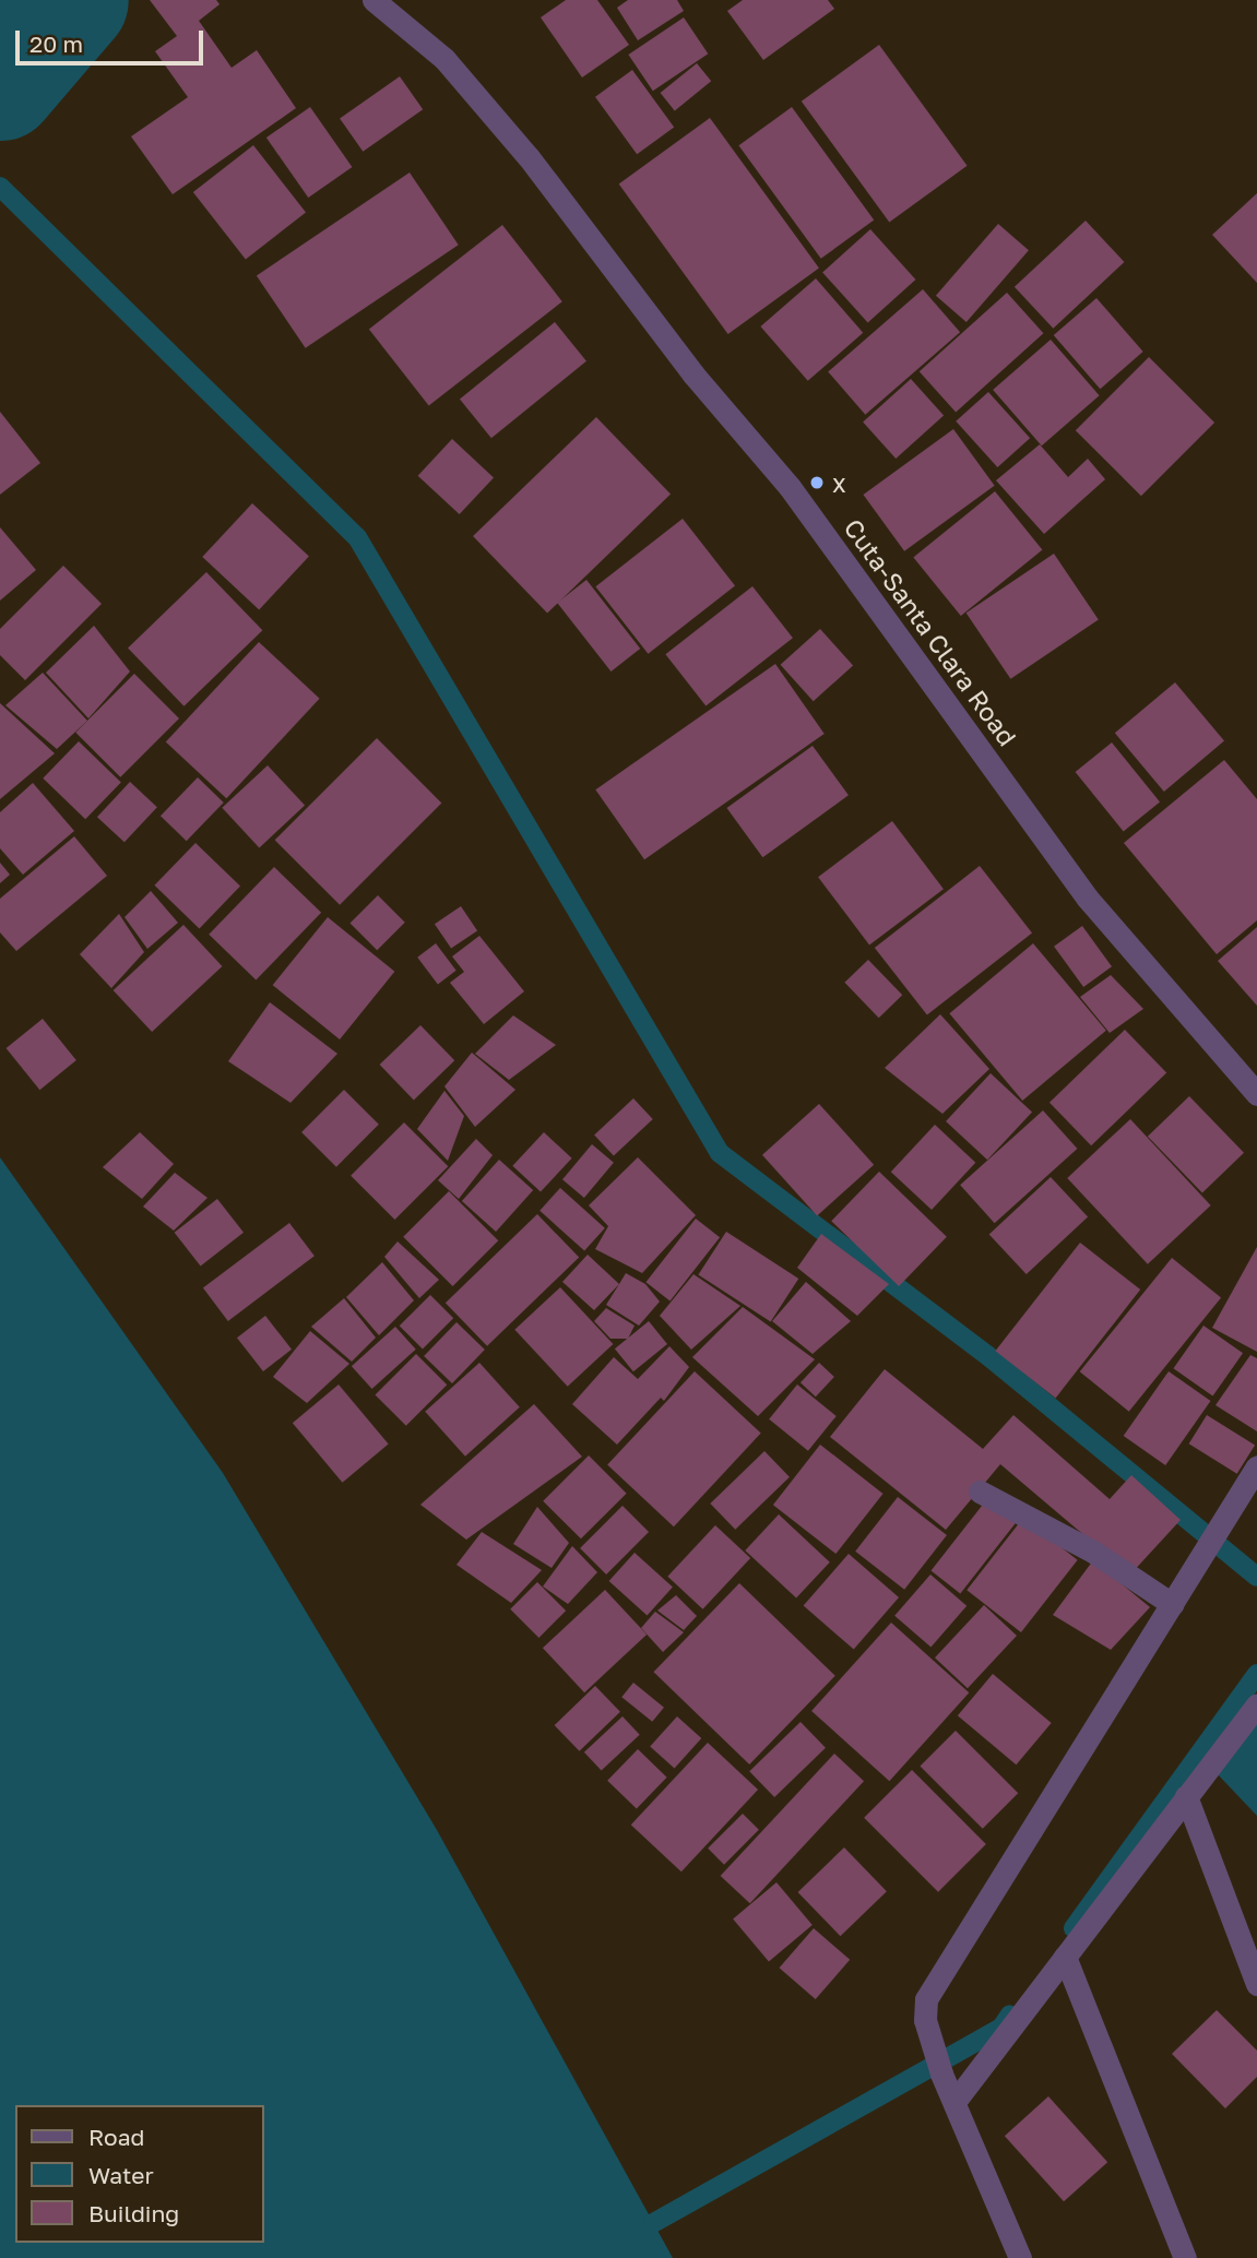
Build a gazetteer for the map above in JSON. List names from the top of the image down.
{
  "streets": {
    "street": ["Cuta-Santa Clara Road"]
  },
  "places": ["x"],
  "legend": ["Road", "Water", "Building"],
  "scale_bar": "20 m"
}
